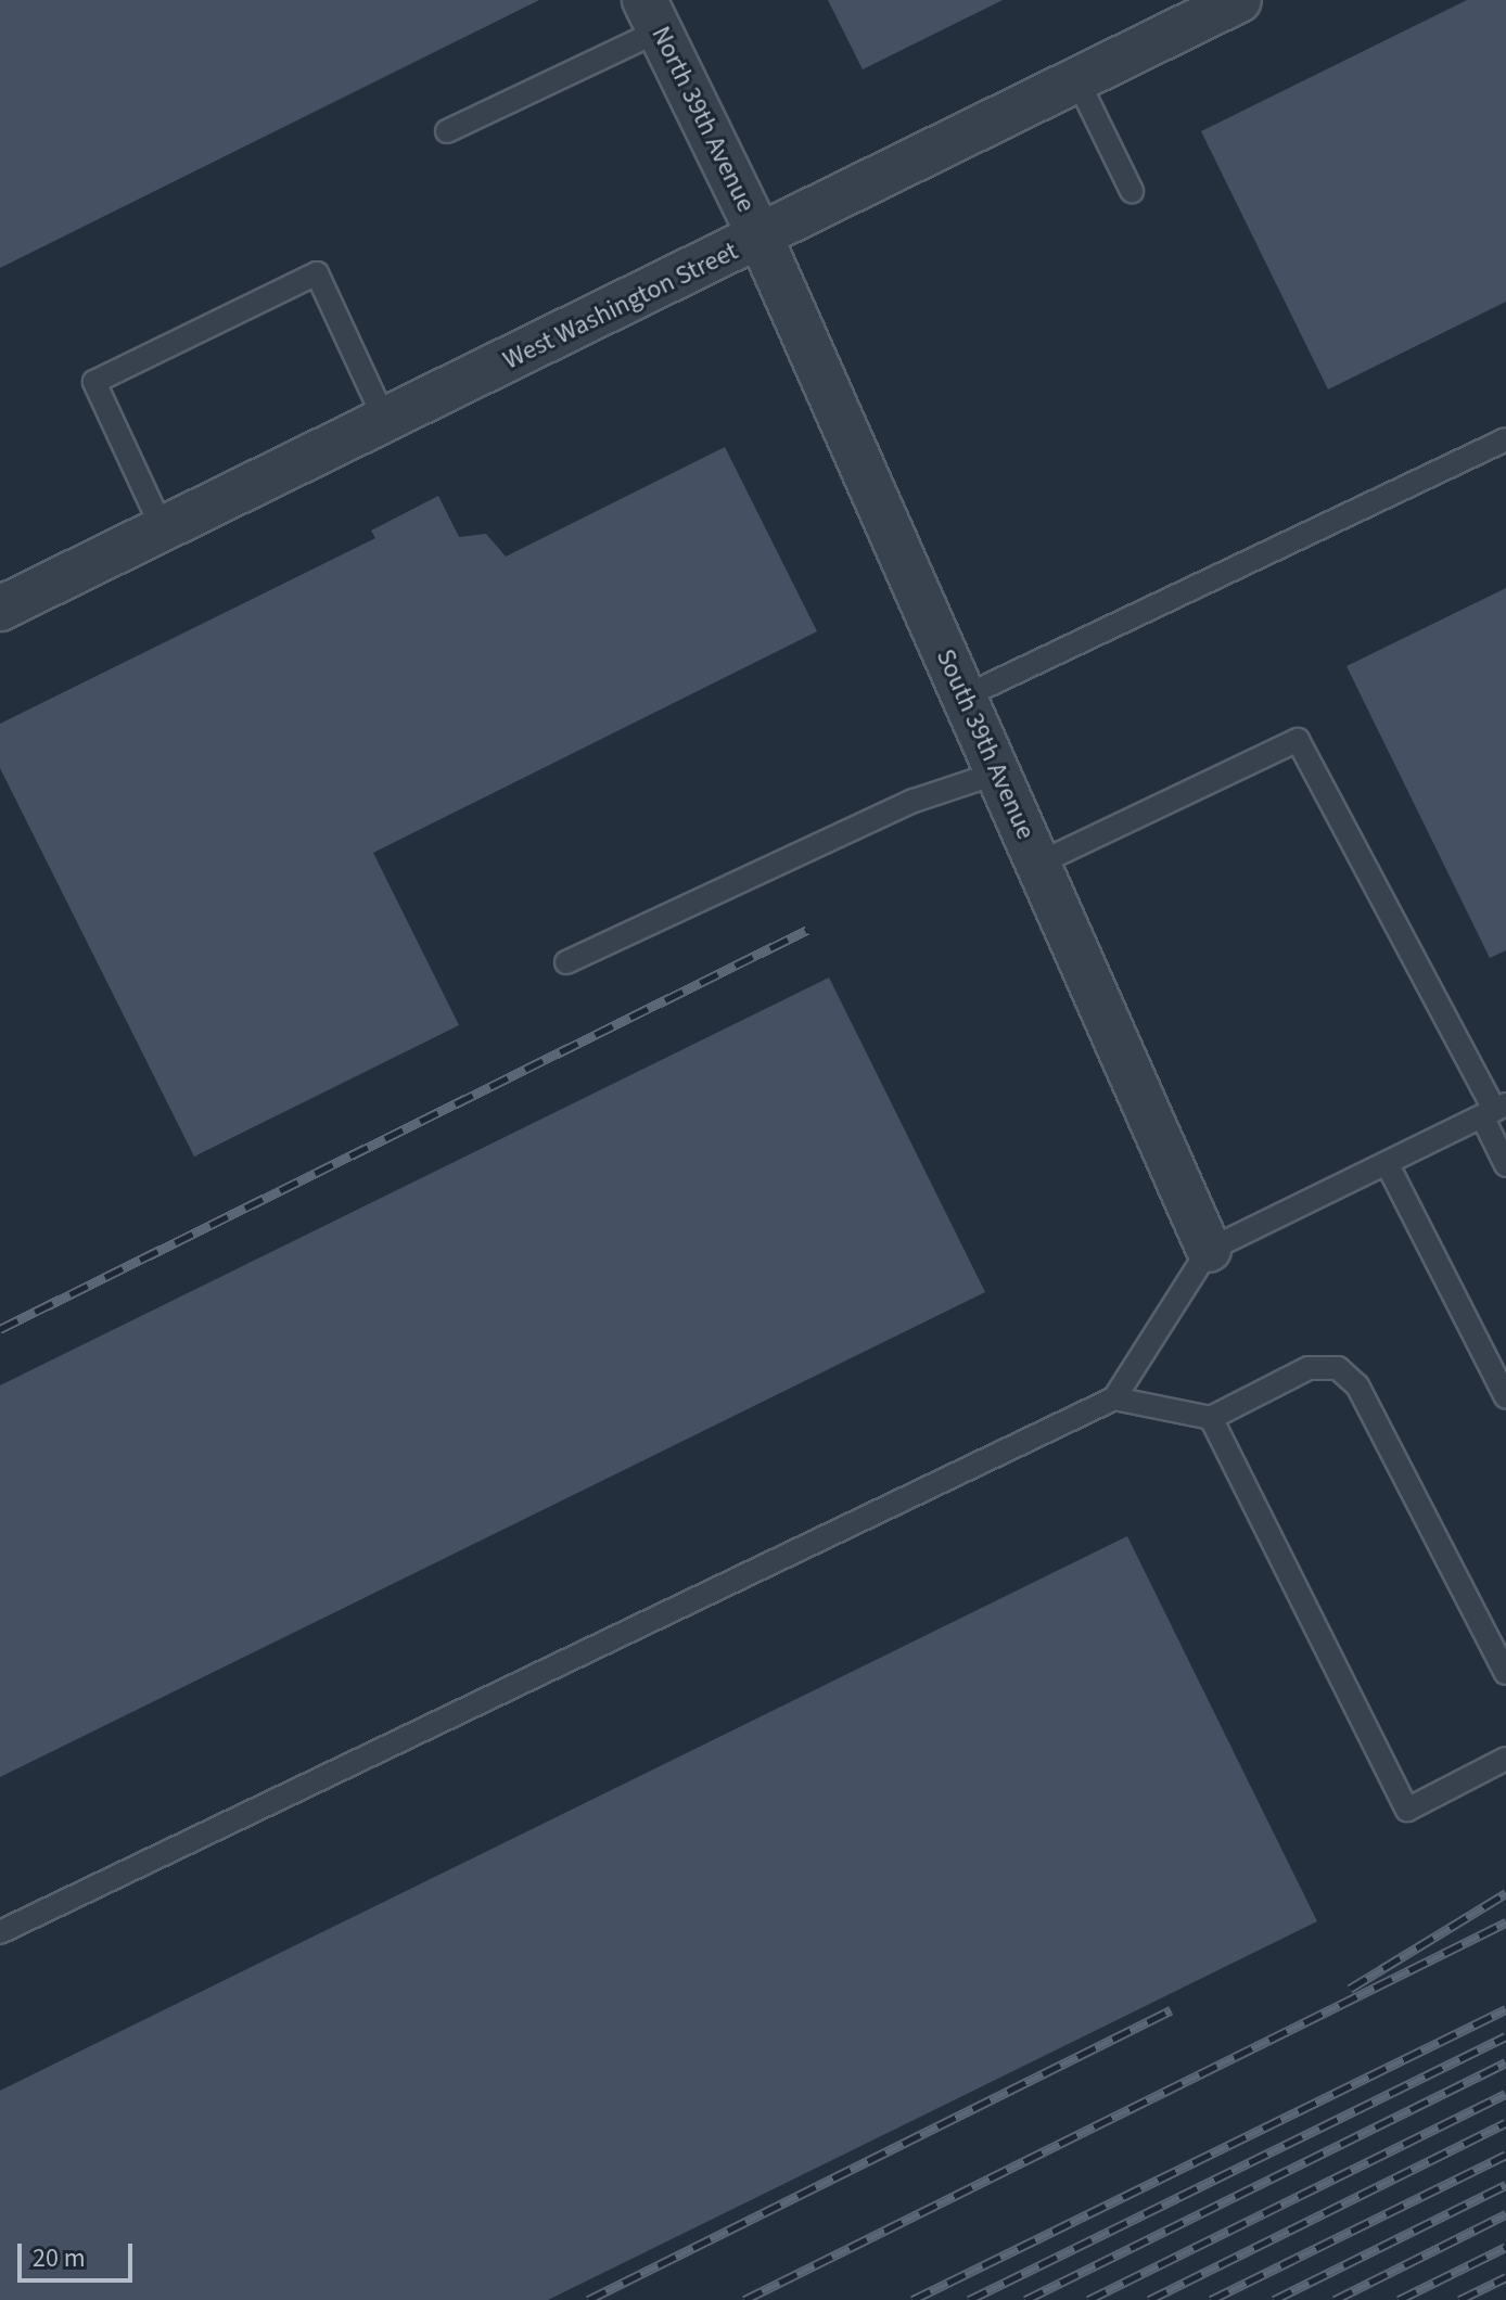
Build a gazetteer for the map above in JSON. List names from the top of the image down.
{
  "streets": {
    "street": ["North 39th Avenue", "West Washington Street", "South 39th Avenue"]
  },
  "crossings": [
    ["North 39th Avenue", "West Washington Street"],
    ["North 39th Avenue", "South 39th Avenue"],
    ["West Washington Street", "South 39th Avenue"]
  ],
  "scale_bar": "20 m"
}
